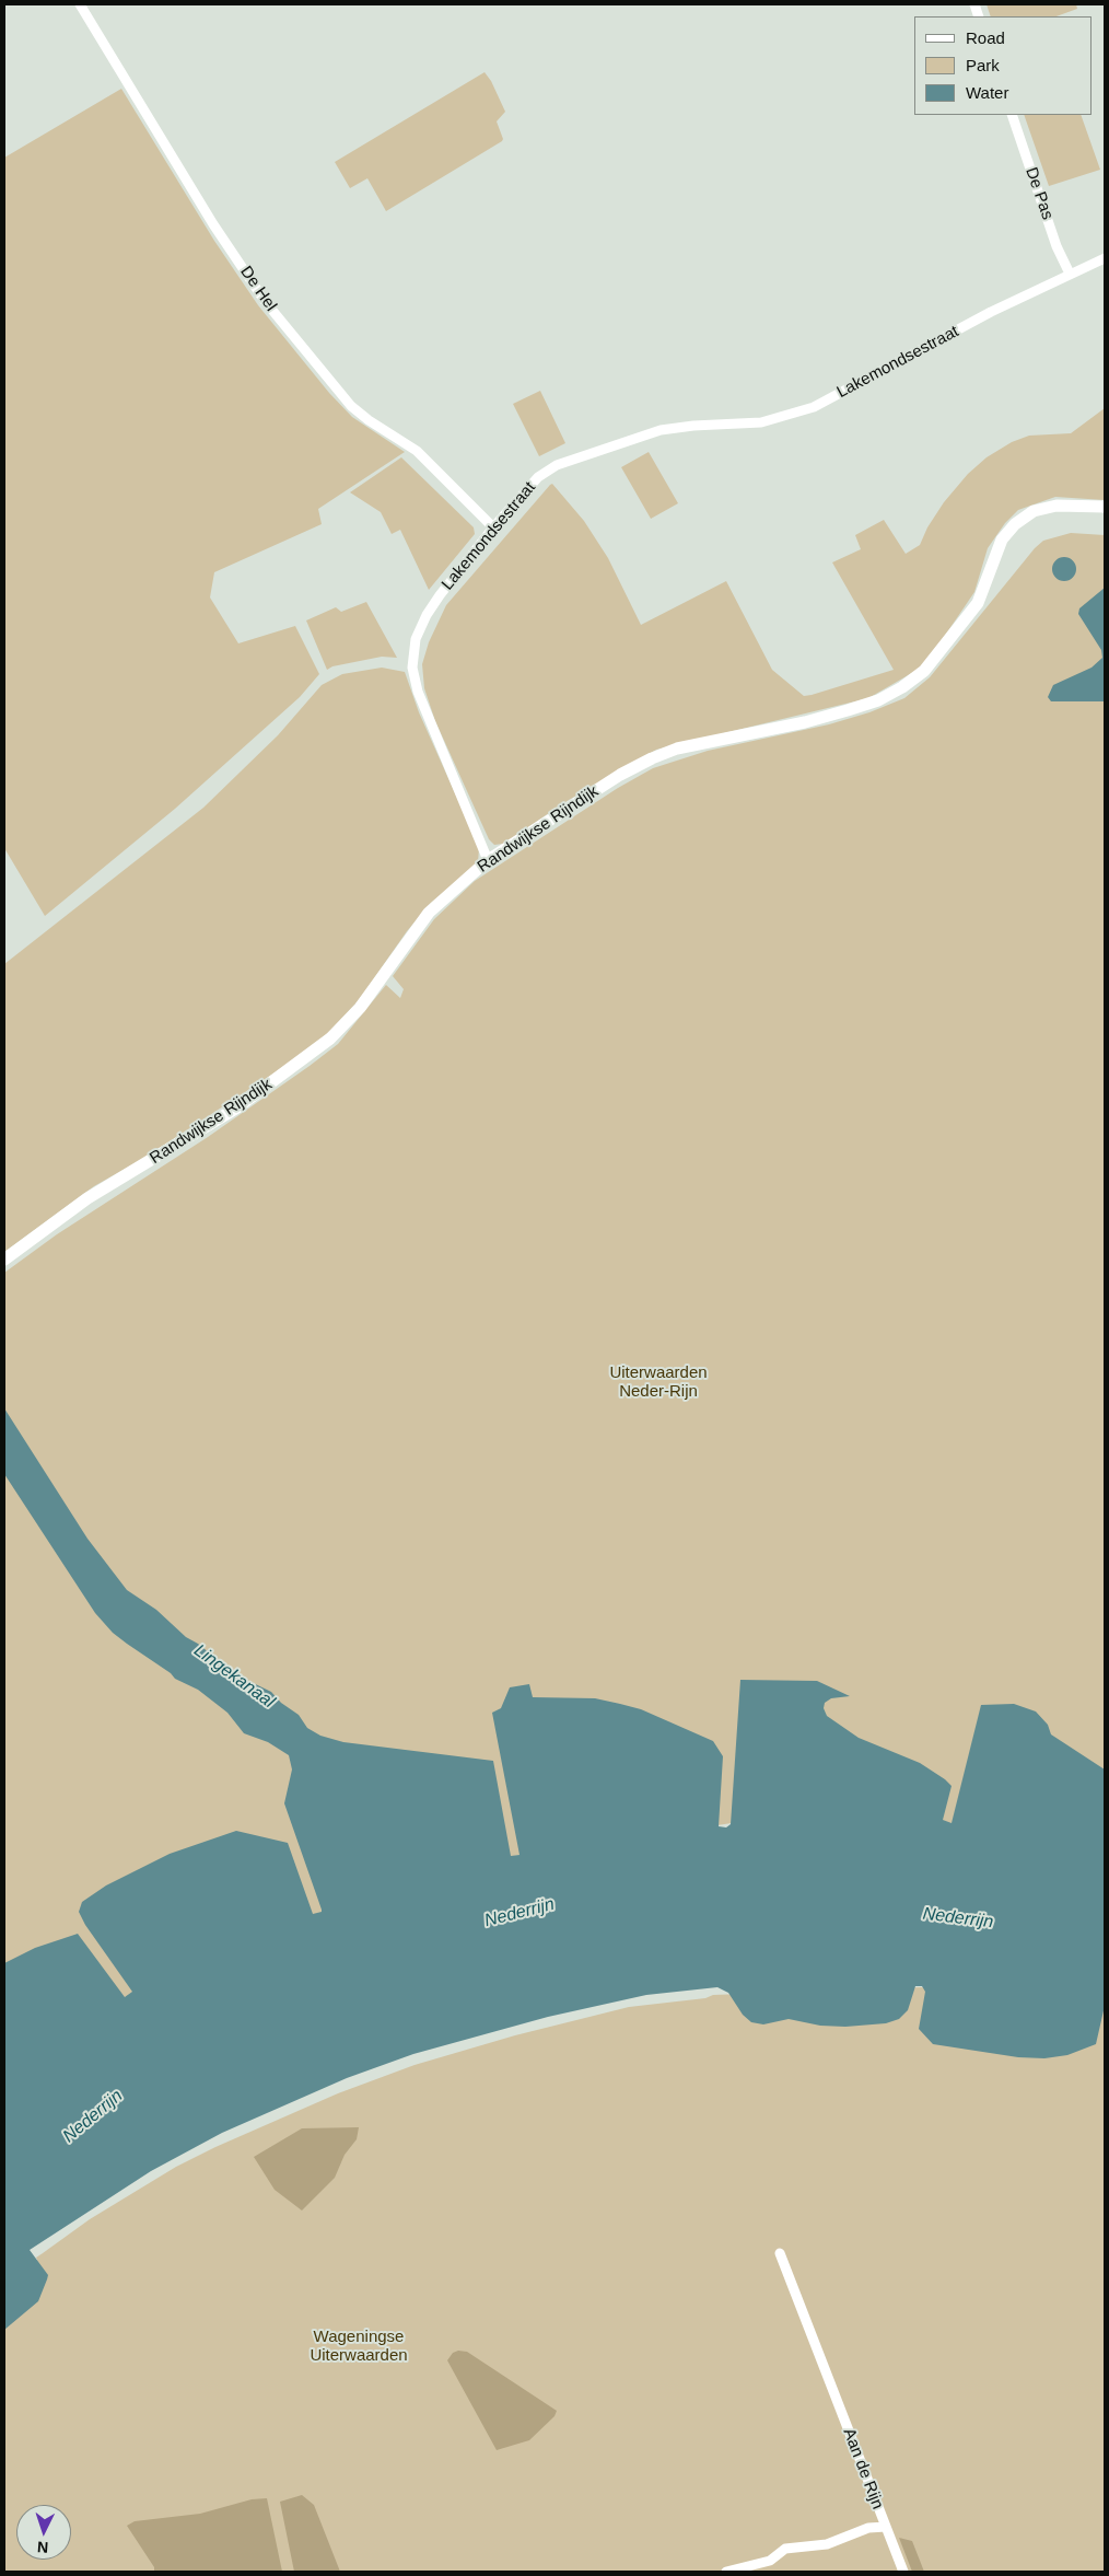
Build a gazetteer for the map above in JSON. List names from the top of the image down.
{
  "streets": {
    "street": [
      "De Pas",
      "De Hel",
      "Lakemondsestraat",
      "Randwijkse Rijndijk",
      "Aan de Rijn"
    ]
  },
  "crossings": [
    ["De Pas", "Lakemondsestraat"],
    ["De Hel", "Lakemondsestraat"],
    ["Lakemondsestraat", "Randwijkse Rijndijk"]
  ],
  "water": ["Lingekanaal", "Nederrijn"],
  "parks": ["Uiterwaarden Neder-Rijn", "Wageningse Uiterwaarden"],
  "legend": ["Road", "Park", "Water"],
  "north": "bottom"
}
